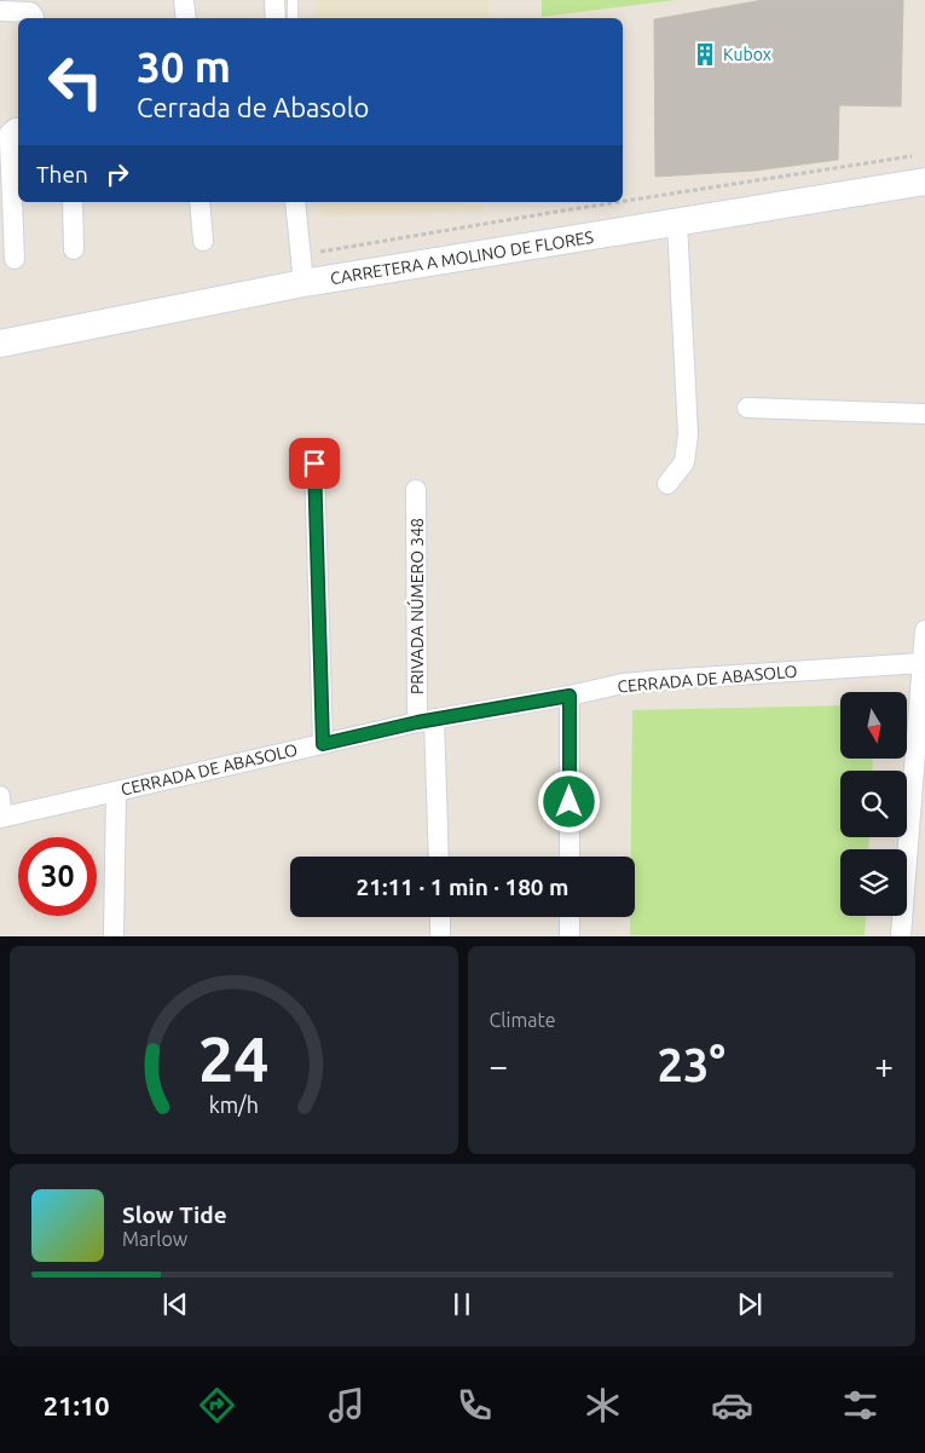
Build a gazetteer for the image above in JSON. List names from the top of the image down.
{
  "streets": {
    "main road": ["CARRETERA A MOLINO DE FLORES"],
    "street": ["PRIVADA NÚMERO 348", "CERRADA DE ABASOLO"]
  },
  "crossings": [
    ["PRIVADA NÚMERO 348", "CERRADA DE ABASOLO"]
  ],
  "places": {
    "building": ["Kubox"]
  },
  "north": "bottom",
  "page": {
    "turn": ["30 m", "Cerrada de Abasolo"],
    "then": "Then",
    "limit": "30",
    "trip": "21:11 · 1 min · 180 m",
    "tile": "Climate",
    "heat": ["−", "23°", "+"],
    "song": ["Slow Tide", "Marlow"],
    "tabs": "21:10",
    "gauge": ["24", "km/h"]
  }
}
